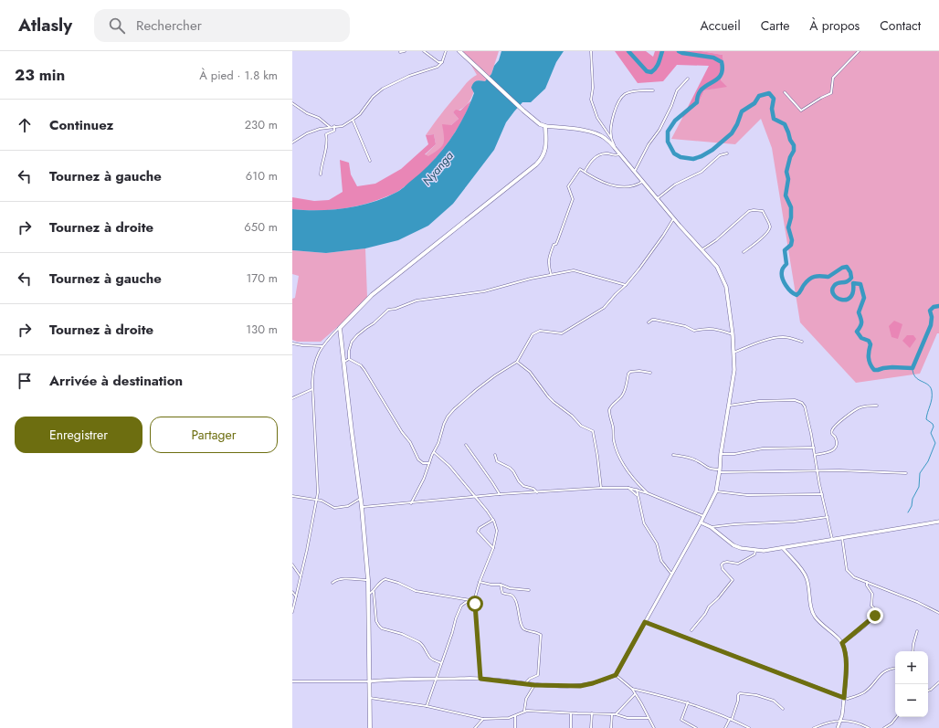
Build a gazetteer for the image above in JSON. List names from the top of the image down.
{
  "water": ["Nyanga"],
  "page": {
    "header": "Atlasly",
    "search": "Rechercher",
    "nav": [
      "Accueil",
      "Carte",
      "À propos",
      "Contact"
    ],
    "heading": ["23 min", "À pied · 1.8 km"],
    "list": [
      ["Continuez", "230 m"],
      ["Tournez à gauche", "610 m"],
      ["Tournez à droite", "650 m"],
      ["Tournez à gauche", "170 m"],
      ["Tournez à droite", "130 m"],
      "Arrivée à destination"
    ],
    "buttons": ["Enregistrer", "Partager"],
    "map_buttons": ["+", "−"]
  }
}
